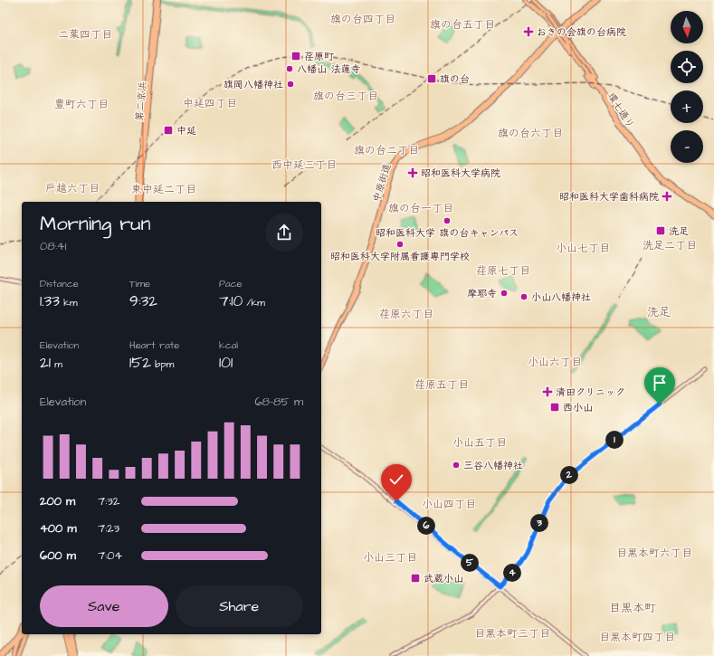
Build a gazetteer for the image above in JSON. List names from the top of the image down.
{
  "streets": {
    "highway": ["第二京浜"],
    "main road": ["環七通り", "中原街道"]
  },
  "districts": [
    "旗の台四丁目",
    "旗の台五丁目",
    "二葉四丁目",
    "旗の台三丁目",
    "中延四丁目",
    "豊町六丁目",
    "旗の台六丁目",
    "旗の台二丁目",
    "西中延三丁目",
    "戸越六丁目",
    "東中延二丁目",
    "旗の台一丁目",
    "洗足二丁目",
    "小山七丁目",
    "荏原七丁目",
    "洗足",
    "荏原六丁目",
    "小山六丁目",
    "荏原五丁目",
    "小山五丁目",
    "小山四丁目",
    "目黒本町六丁目",
    "小山三丁目",
    "目黒本町",
    "目黒本町三丁目",
    "目黒本町四丁目"
  ],
  "places": {
    "health": [
      "おきの会旗の台病院",
      "昭和医科大学病院",
      "昭和医科大学歯科病院",
      "清田クリニック"
    ],
    "transit": [
      "荏原町",
      "旗の台",
      "中延",
      "洗足",
      "西小山",
      "武蔵小山"
    ],
    "other": [
      "八幡山 法蓮寺",
      "旗岡八幡神社",
      "昭和医科大学 旗の台キャンパス",
      "昭和医科大学附属看護専門学校",
      "摩耶寺",
      "小山八幡神社",
      "三谷八幡神社"
    ]
  },
  "north": "bottom",
  "page": {
    "map_buttons": ["+", "−"],
    "heading": ["Morning run", "08:41"],
    "stats": [
      ["Distance", "1.33 km"],
      ["Time", "9:32"],
      ["Pace", "7:10 /km"],
      ["Elevation", "21 m"],
      ["Heart rate", "152 bpm"],
      ["kcal", "101"]
    ],
    "chart": ["Elevation", "68–85 m"],
    "pins": [
      "1",
      "2",
      "3",
      "6",
      "5",
      "4"
    ],
    "list": [
      {
        "name": "200 m",
        "note": "7:32"
      },
      {
        "name": "400 m",
        "note": "7:23"
      },
      {
        "name": "600 m",
        "note": "7:04"
      }
    ],
    "buttons": ["Save", "Share"]
  }
}
